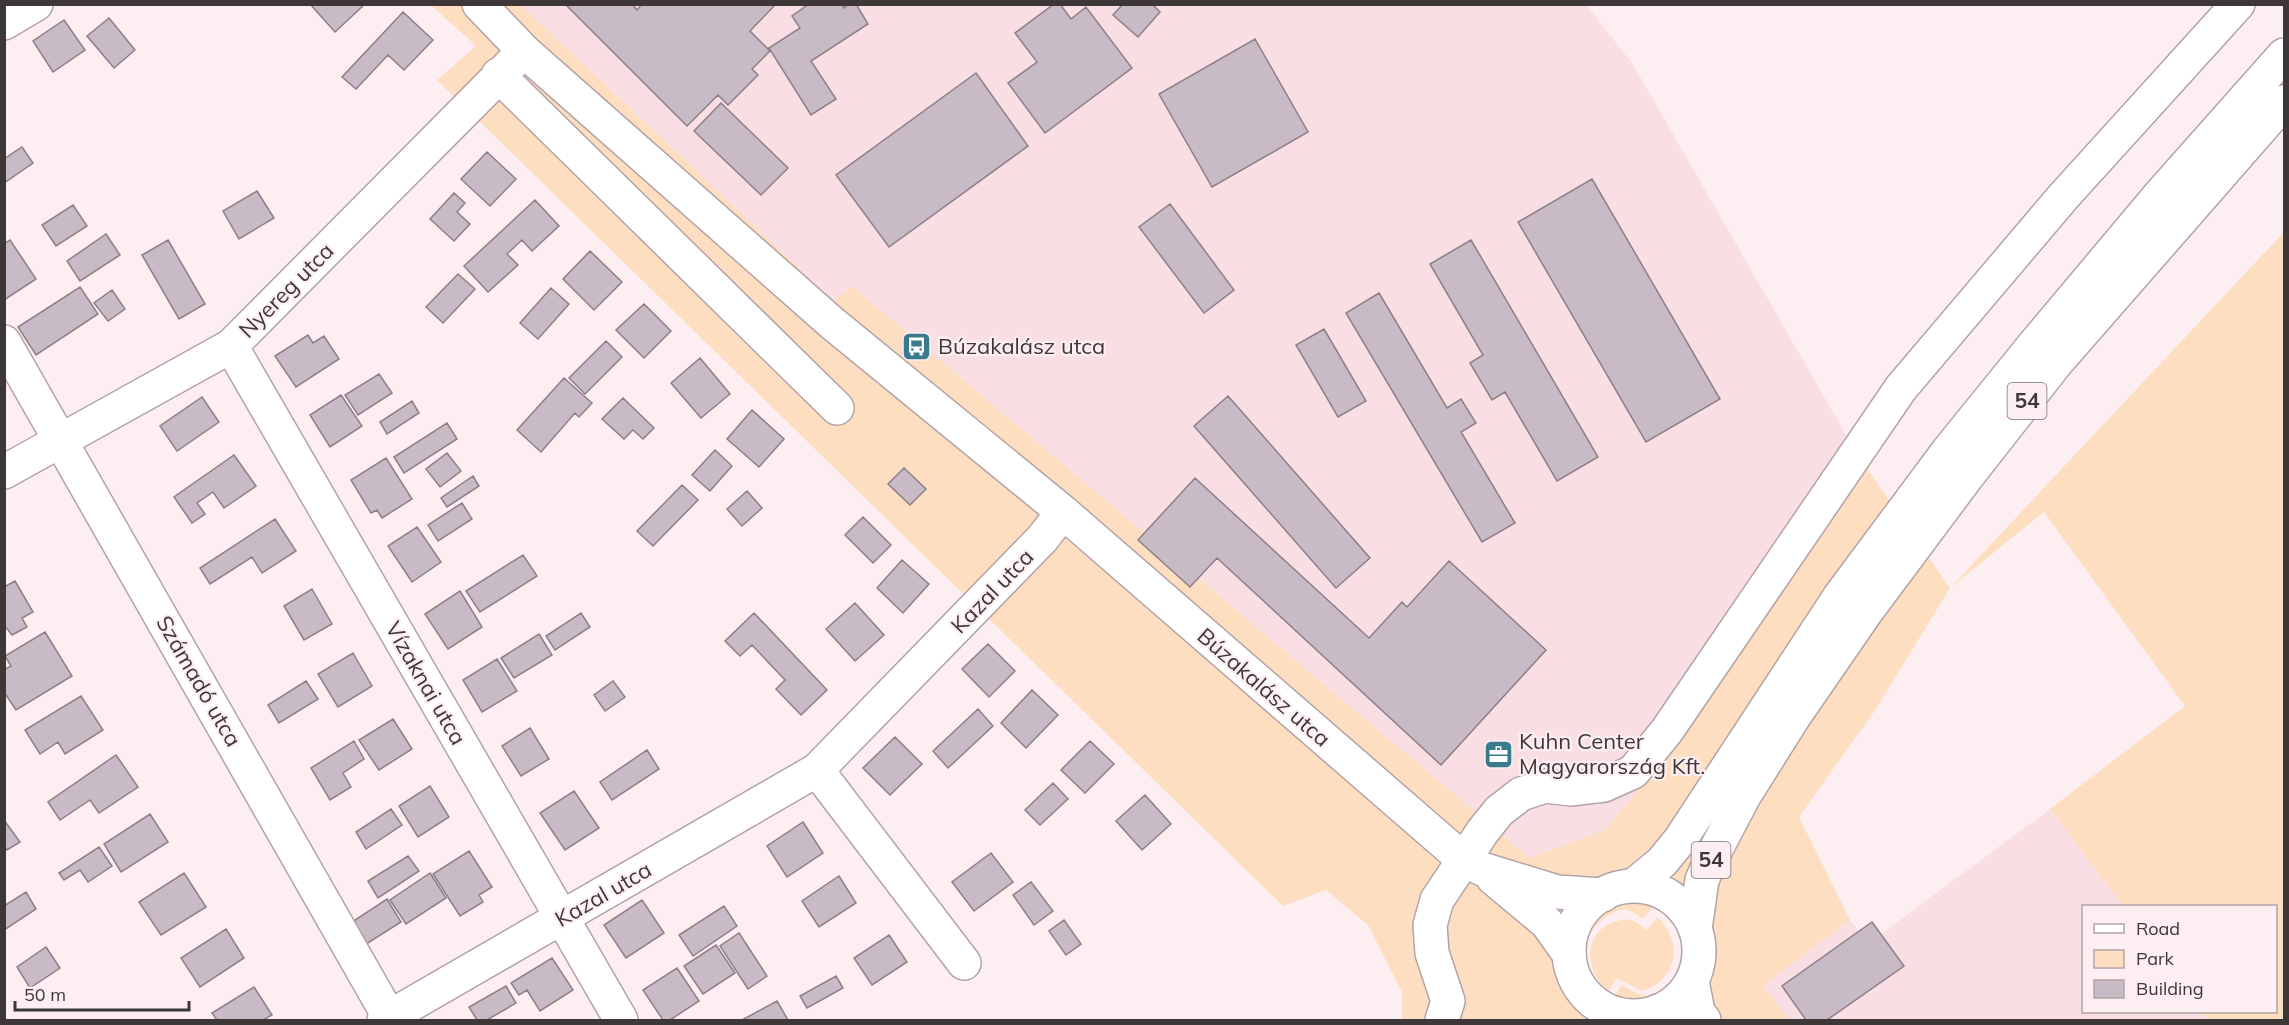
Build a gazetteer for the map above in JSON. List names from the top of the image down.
{
  "streets": {
    "street": [
      "Nyereg utca",
      "54",
      "Kazal utca",
      "Számadó utca",
      "Vízaknai utca",
      "Búzakalász utca"
    ]
  },
  "crossings": [
    ["Nyereg utca", "Számadó utca"],
    ["Nyereg utca", "Vízaknai utca"],
    ["Nyereg utca", "Búzakalász utca"],
    ["54", "Búzakalász utca"],
    ["Kazal utca", "Számadó utca"],
    ["Kazal utca", "Vízaknai utca"],
    ["Kazal utca", "Búzakalász utca"]
  ],
  "places": {
    "bus stop": ["Búzakalász utca"],
    "office": ["Kuhn Center Magyarország Kft."]
  },
  "legend": ["Road", "Park", "Building"],
  "scale_bar": "50 m"
}
